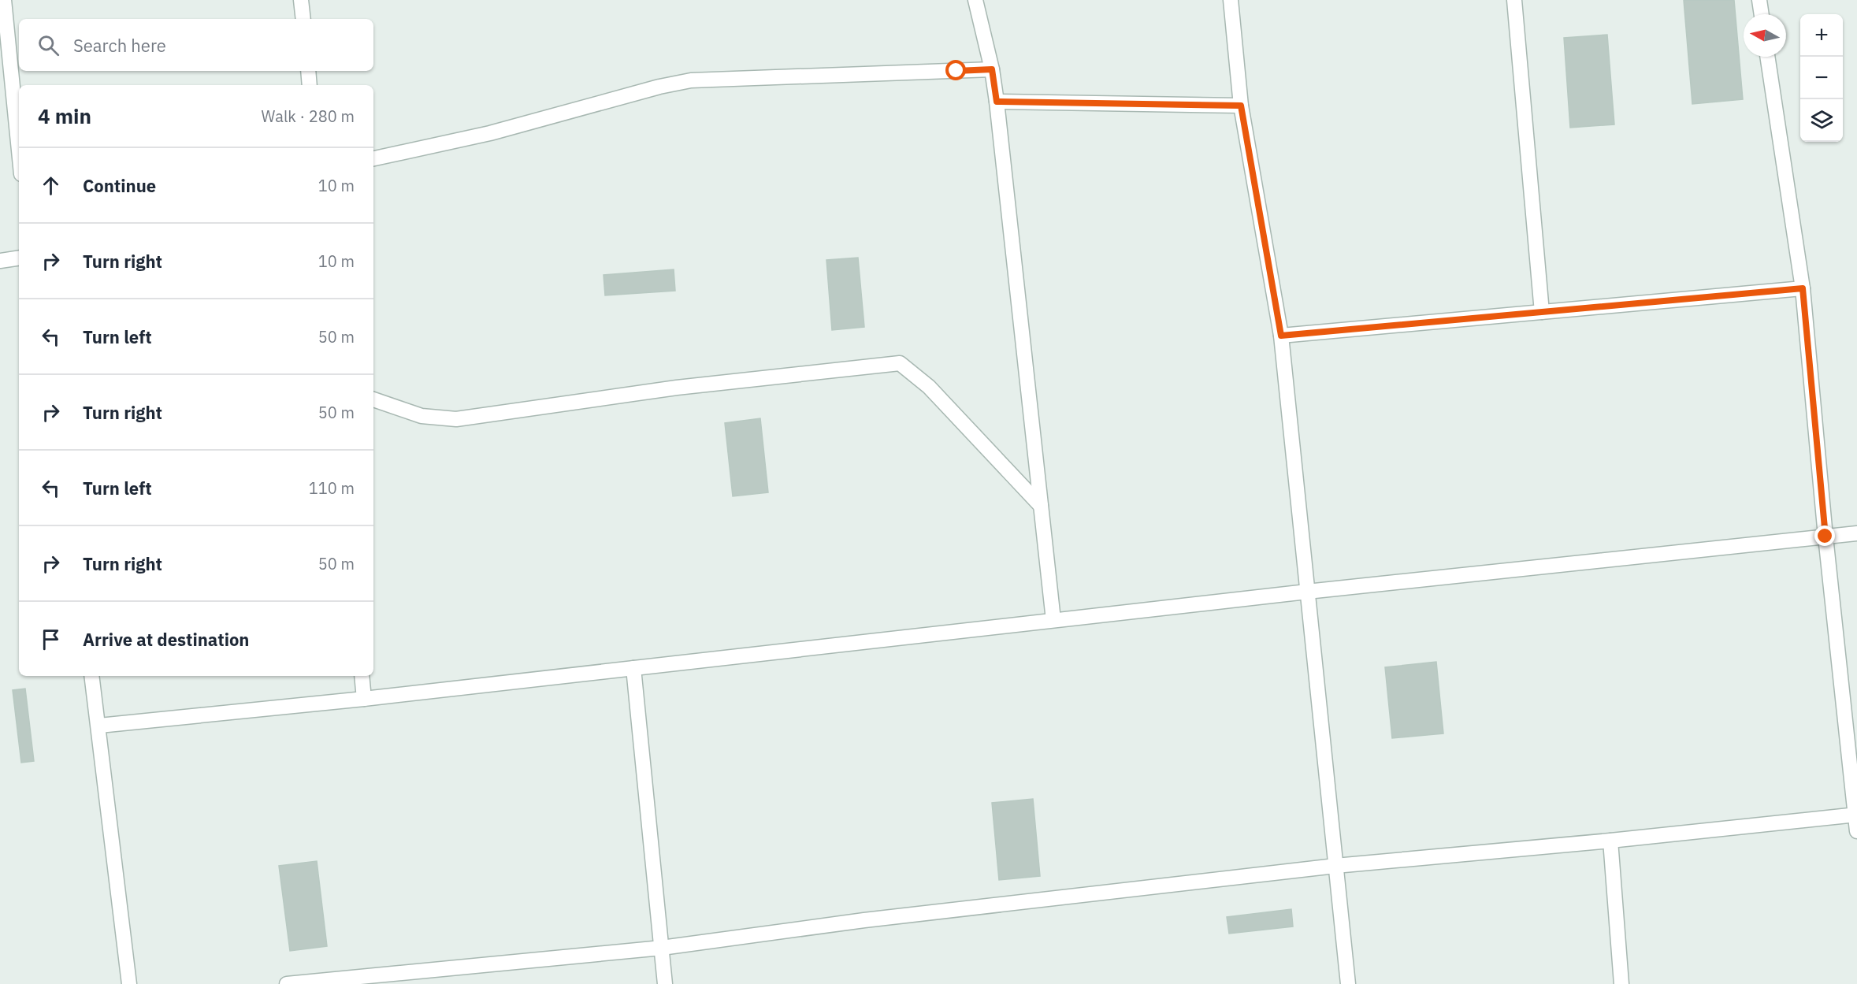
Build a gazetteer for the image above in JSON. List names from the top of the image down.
{
  "north": "left",
  "page": {
    "map_buttons": ["+", "−"],
    "search": "Search here",
    "heading": ["4 min", "Walk · 280 m"],
    "list": [
      ["Continue", "10 m"],
      ["Turn right", "10 m"],
      ["Turn left", "50 m"],
      ["Turn right", "50 m"],
      ["Turn left", "110 m"],
      ["Turn right", "50 m"],
      "Arrive at destination"
    ]
  }
}
